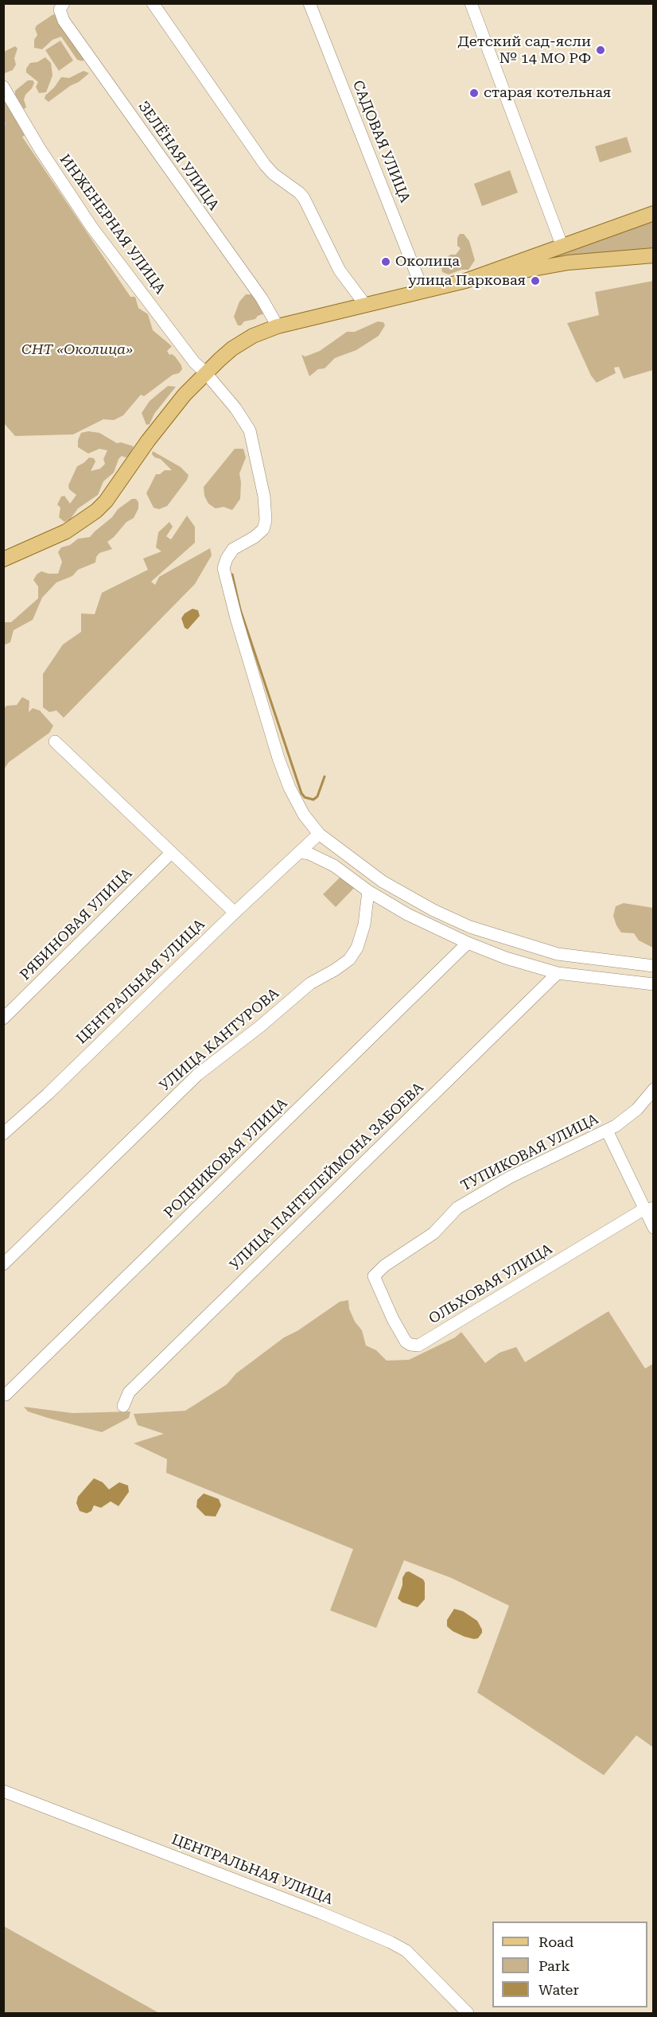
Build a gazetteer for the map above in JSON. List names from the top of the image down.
{
  "streets": {
    "street": [
      "САДОВАЯ УЛИЦА",
      "ЗЕЛЁНАЯ УЛИЦА",
      "ИНЖЕНЕРНАЯ УЛИЦА",
      "РЯБИНОВАЯ УЛИЦА",
      "ЦЕНТРАЛЬНАЯ УЛИЦА",
      "УЛИЦА КАНТУРОВА",
      "ТУПИКОВАЯ УЛИЦА",
      "РОДНИКОВАЯ УЛИЦА",
      "УЛИЦА ПАНТЕЛЕЙМОНА ЗАБОЕВА",
      "ОЛЬХОВАЯ УЛИЦА"
    ]
  },
  "crossings": [
    ["ИНЖЕНЕРНАЯ УЛИЦА", "ЦЕНТРАЛЬНАЯ УЛИЦА"],
    ["ТУПИКОВАЯ УЛИЦА", "ОЛЬХОВАЯ УЛИЦА"]
  ],
  "parks": ["СНТ «Околица»"],
  "places": [
    "Детский сад-ясли № 14 МО РФ",
    "старая котельная",
    "Околица",
    "улица Парковая"
  ],
  "legend": ["Road", "Park", "Water"]
}
